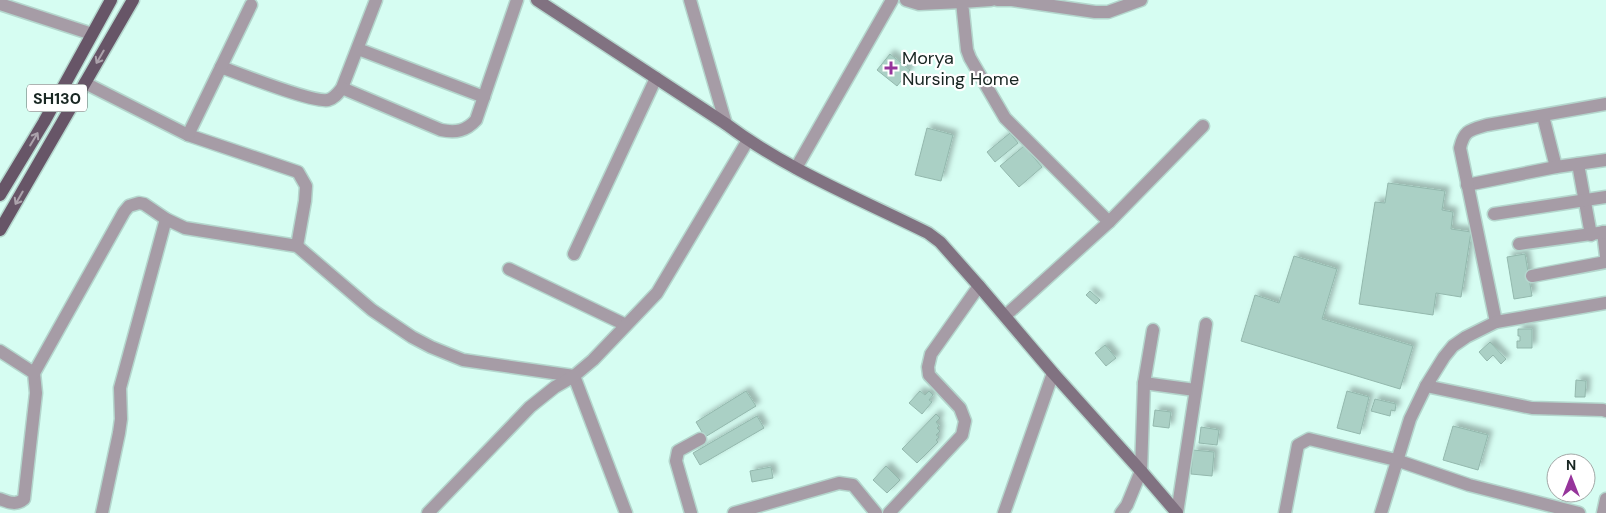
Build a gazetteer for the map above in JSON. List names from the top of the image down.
{
  "streets": {
    "main road": ["SH130"]
  },
  "places": {
    "health": ["Morya Nursing Home"]
  },
  "north": "top"
}
